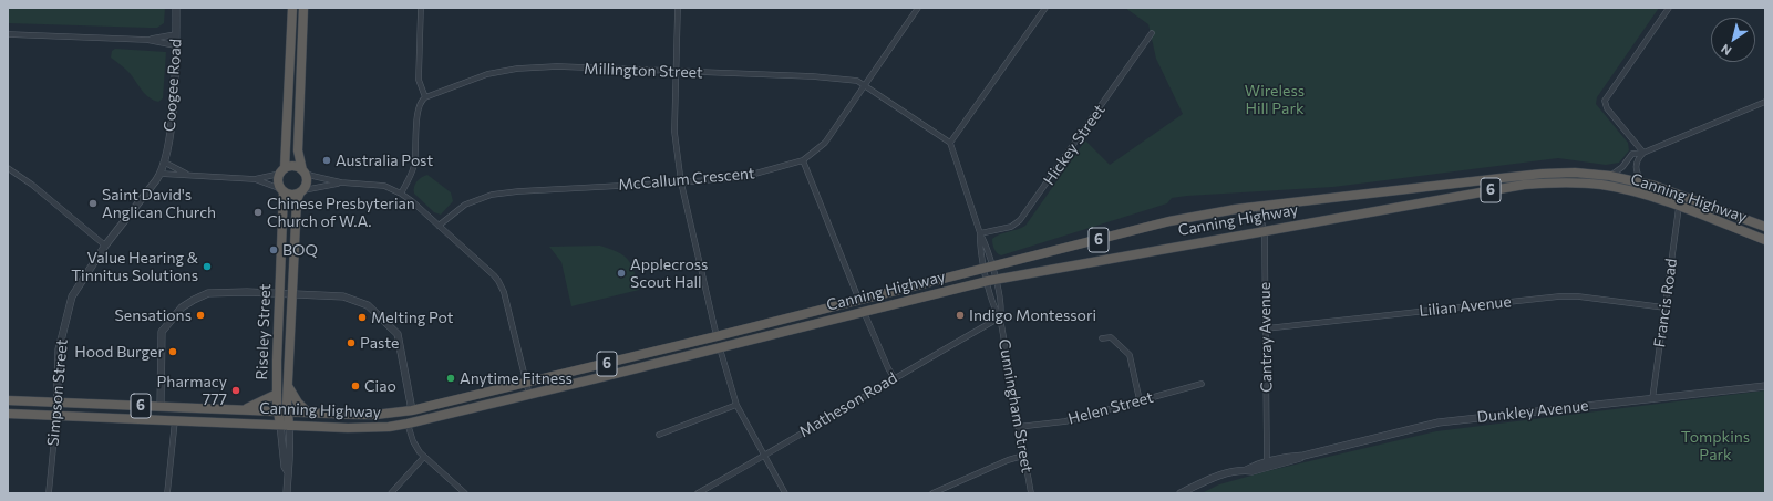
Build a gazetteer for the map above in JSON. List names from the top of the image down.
{
  "streets": {
    "highway": ["6", "Canning Highway", "Riseley Street"],
    "street": [
      "Millington Street",
      "Coogee Road",
      "Hickey Street",
      "McCallum Crescent",
      "Francis Road",
      "Lilian Avenue",
      "Cantray Avenue",
      "Simpson Street",
      "Matheson Road",
      "Cunningham Street",
      "Helen Street",
      "Dunkley Avenue"
    ]
  },
  "crossings": [
    ["Millington Street", "McCallum Crescent"],
    ["Coogee Road", "Simpson Street"],
    ["Hickey Street", "Cunningham Street"],
    ["Canning Highway", "Francis Road"],
    ["Canning Highway", "Riseley Street"],
    ["Canning Highway", "Cantray Avenue"],
    ["Canning Highway", "Simpson Street"],
    ["Canning Highway", "Cunningham Street"],
    ["Francis Road", "Lilian Avenue"],
    ["Francis Road", "Dunkley Avenue"],
    ["Lilian Avenue", "Cantray Avenue"],
    ["Cantray Avenue", "Dunkley Avenue"],
    ["Matheson Road", "Cunningham Street"],
    ["Cunningham Street", "Helen Street"]
  ],
  "parks": ["Wireless Hill Park", "Tompkins Park"],
  "places": [
    "Australia Post",
    "Saint David's Anglican Church",
    "Chinese Presbyterian Church of W.A.",
    "BOQ",
    "Value Hearing & Tinnitus Solutions",
    "Applecross Scout Hall",
    "Sensations",
    "Indigo Montessori",
    "Melting Pot",
    "Paste",
    "Hood Burger",
    "Anytime Fitness",
    "Ciao",
    "Pharmacy 777"
  ],
  "north": "bottom left"
}
